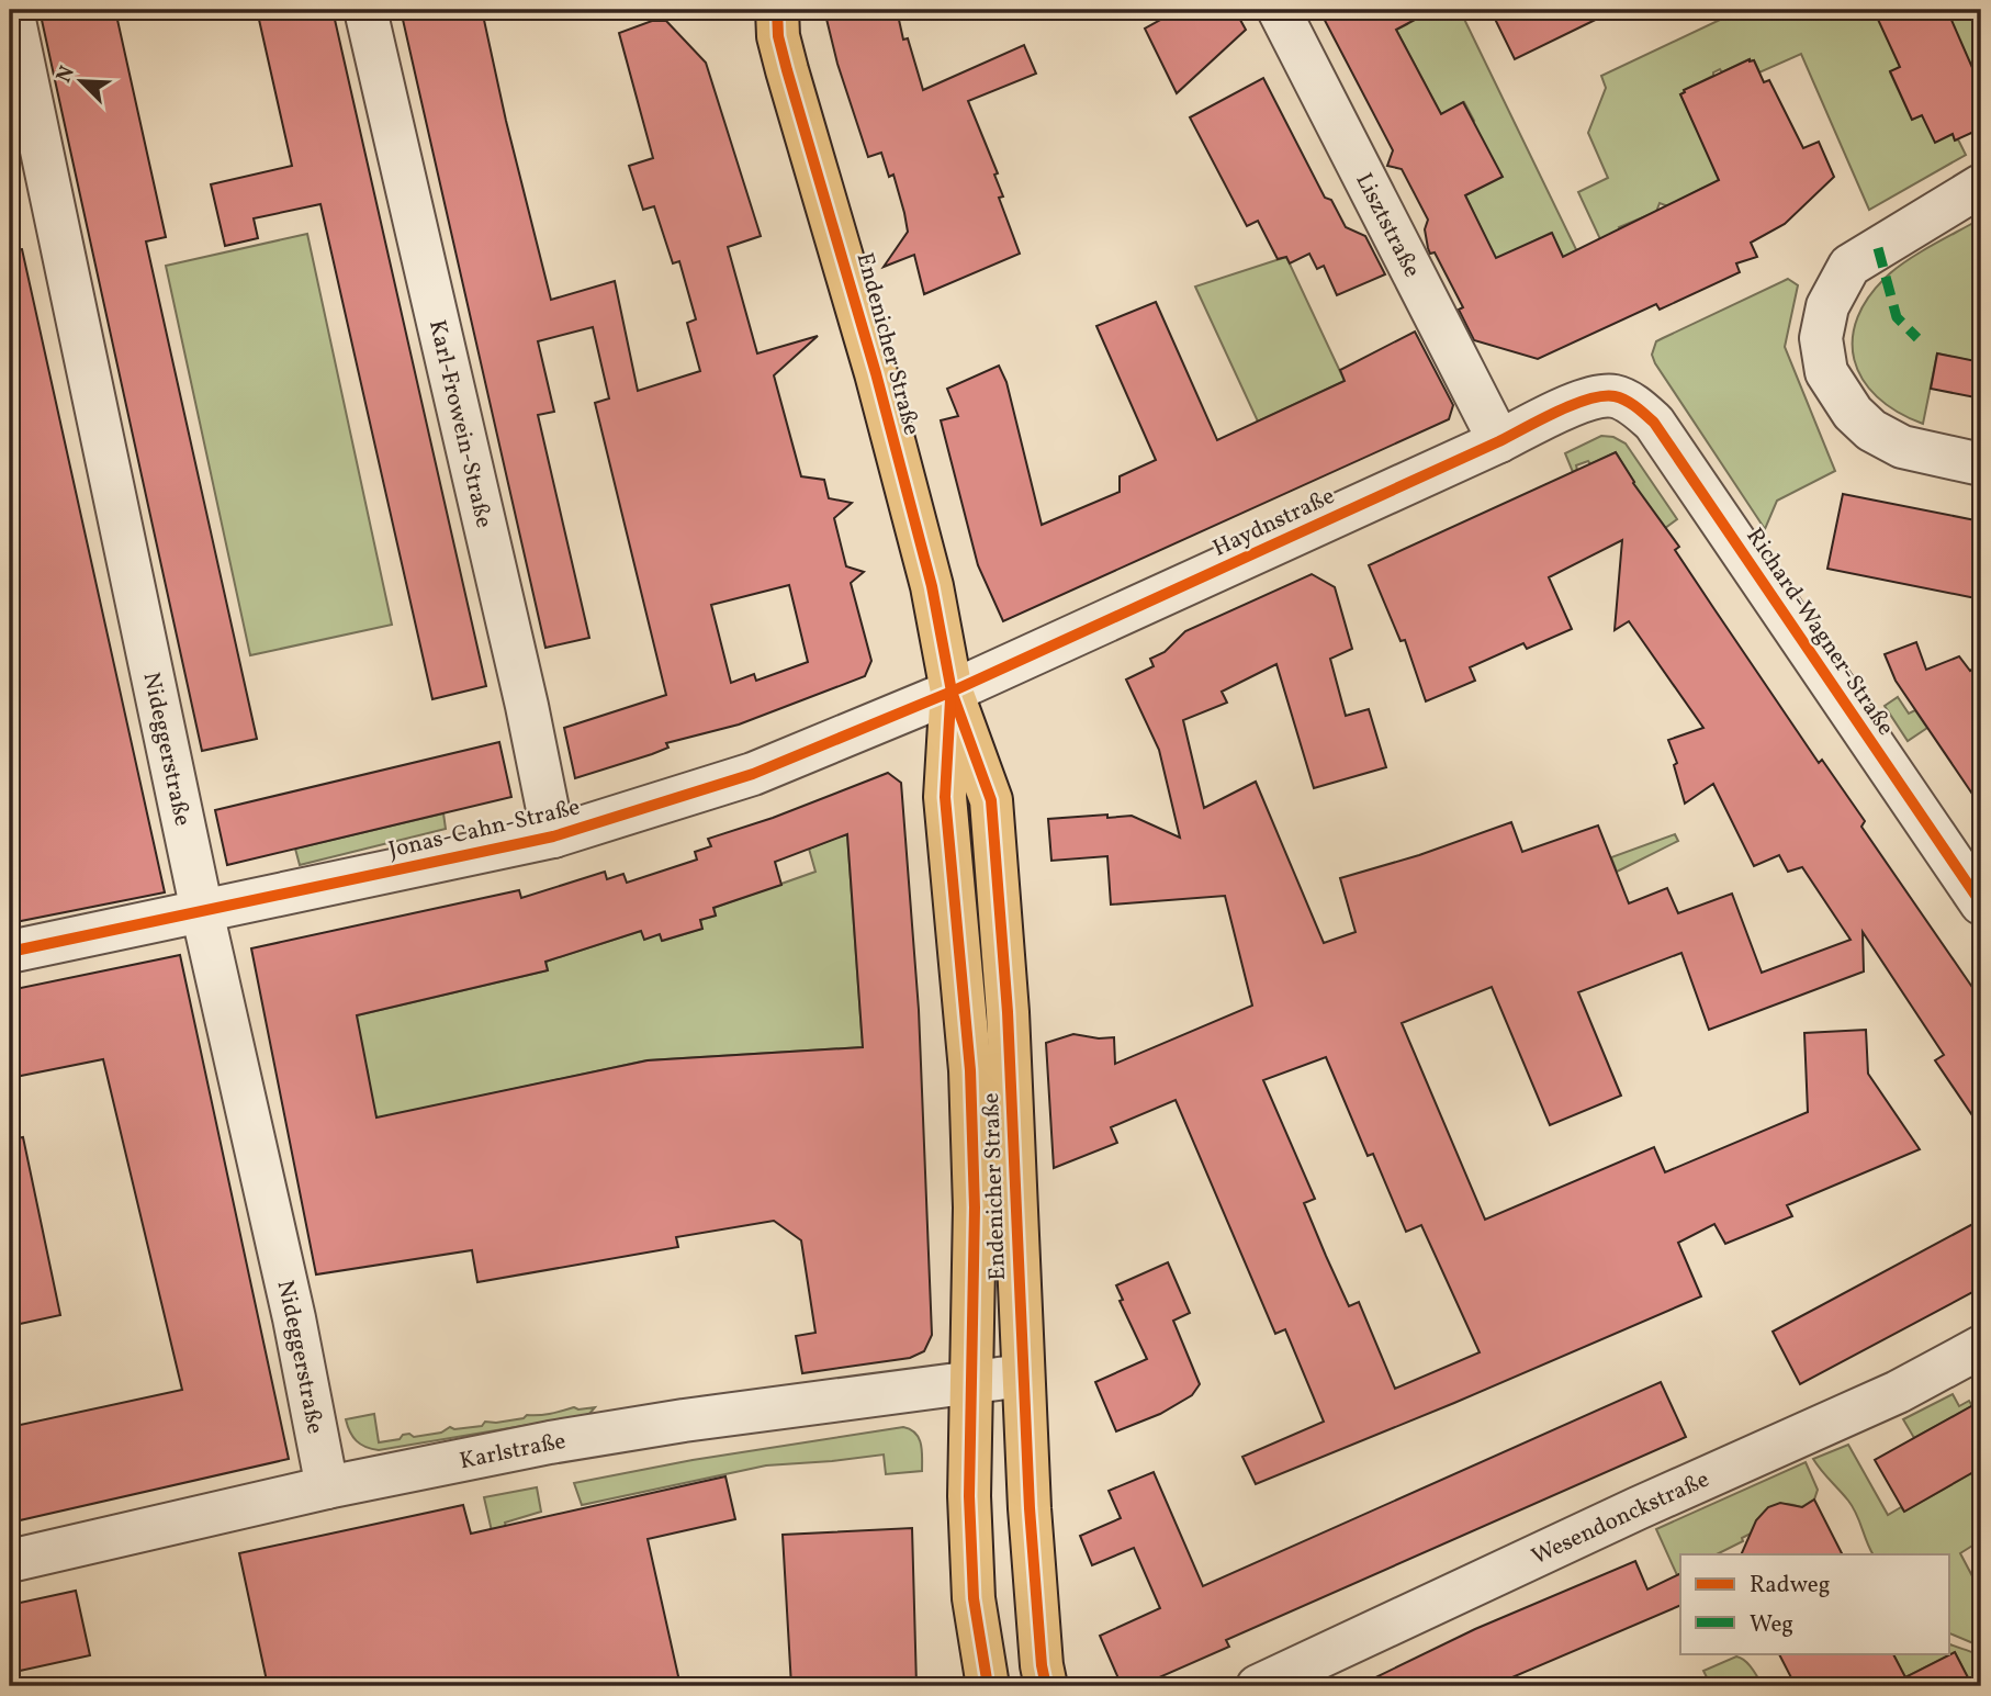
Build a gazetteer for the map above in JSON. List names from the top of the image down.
{
  "streets": {
    "main road": ["Endenicher Straße"],
    "street": [
      "Lisztstraße",
      "Karl-Frowein-Straße",
      "Haydnstraße",
      "Richard-Wagner-Straße",
      "Nideggerstraße",
      "Jonas-Cahn-Straße",
      "Karlstraße",
      "Wesendonckstraße"
    ]
  },
  "crossings": [
    ["Lisztstraße", "Haydnstraße"],
    ["Endenicher Straße", "Haydnstraße"],
    ["Endenicher Straße", "Jonas-Cahn-Straße"],
    ["Endenicher Straße", "Karlstraße"],
    ["Karl-Frowein-Straße", "Jonas-Cahn-Straße"],
    ["Haydnstraße", "Richard-Wagner-Straße"],
    ["Haydnstraße", "Jonas-Cahn-Straße"],
    ["Nideggerstraße", "Jonas-Cahn-Straße"],
    ["Nideggerstraße", "Karlstraße"]
  ],
  "legend": ["Radweg", "Weg"],
  "north": "top left"
}
